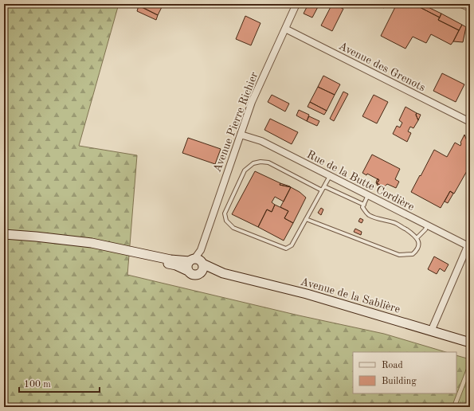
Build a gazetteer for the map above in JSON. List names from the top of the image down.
{
  "streets": {
    "main road": ["Avenue de la Sablière"],
    "street": ["Avenue des Grenots", "Avenue Pierre Richier", "Rue de la Butte Cordière"]
  },
  "crossings": [
    ["Avenue des Grenots", "Avenue Pierre Richier"],
    ["Avenue Pierre Richier", "Rue de la Butte Cordière"],
    ["Avenue Pierre Richier", "Avenue de la Sablière"]
  ],
  "legend": ["Road", "Building"],
  "scale_bar": "100 m"
}
